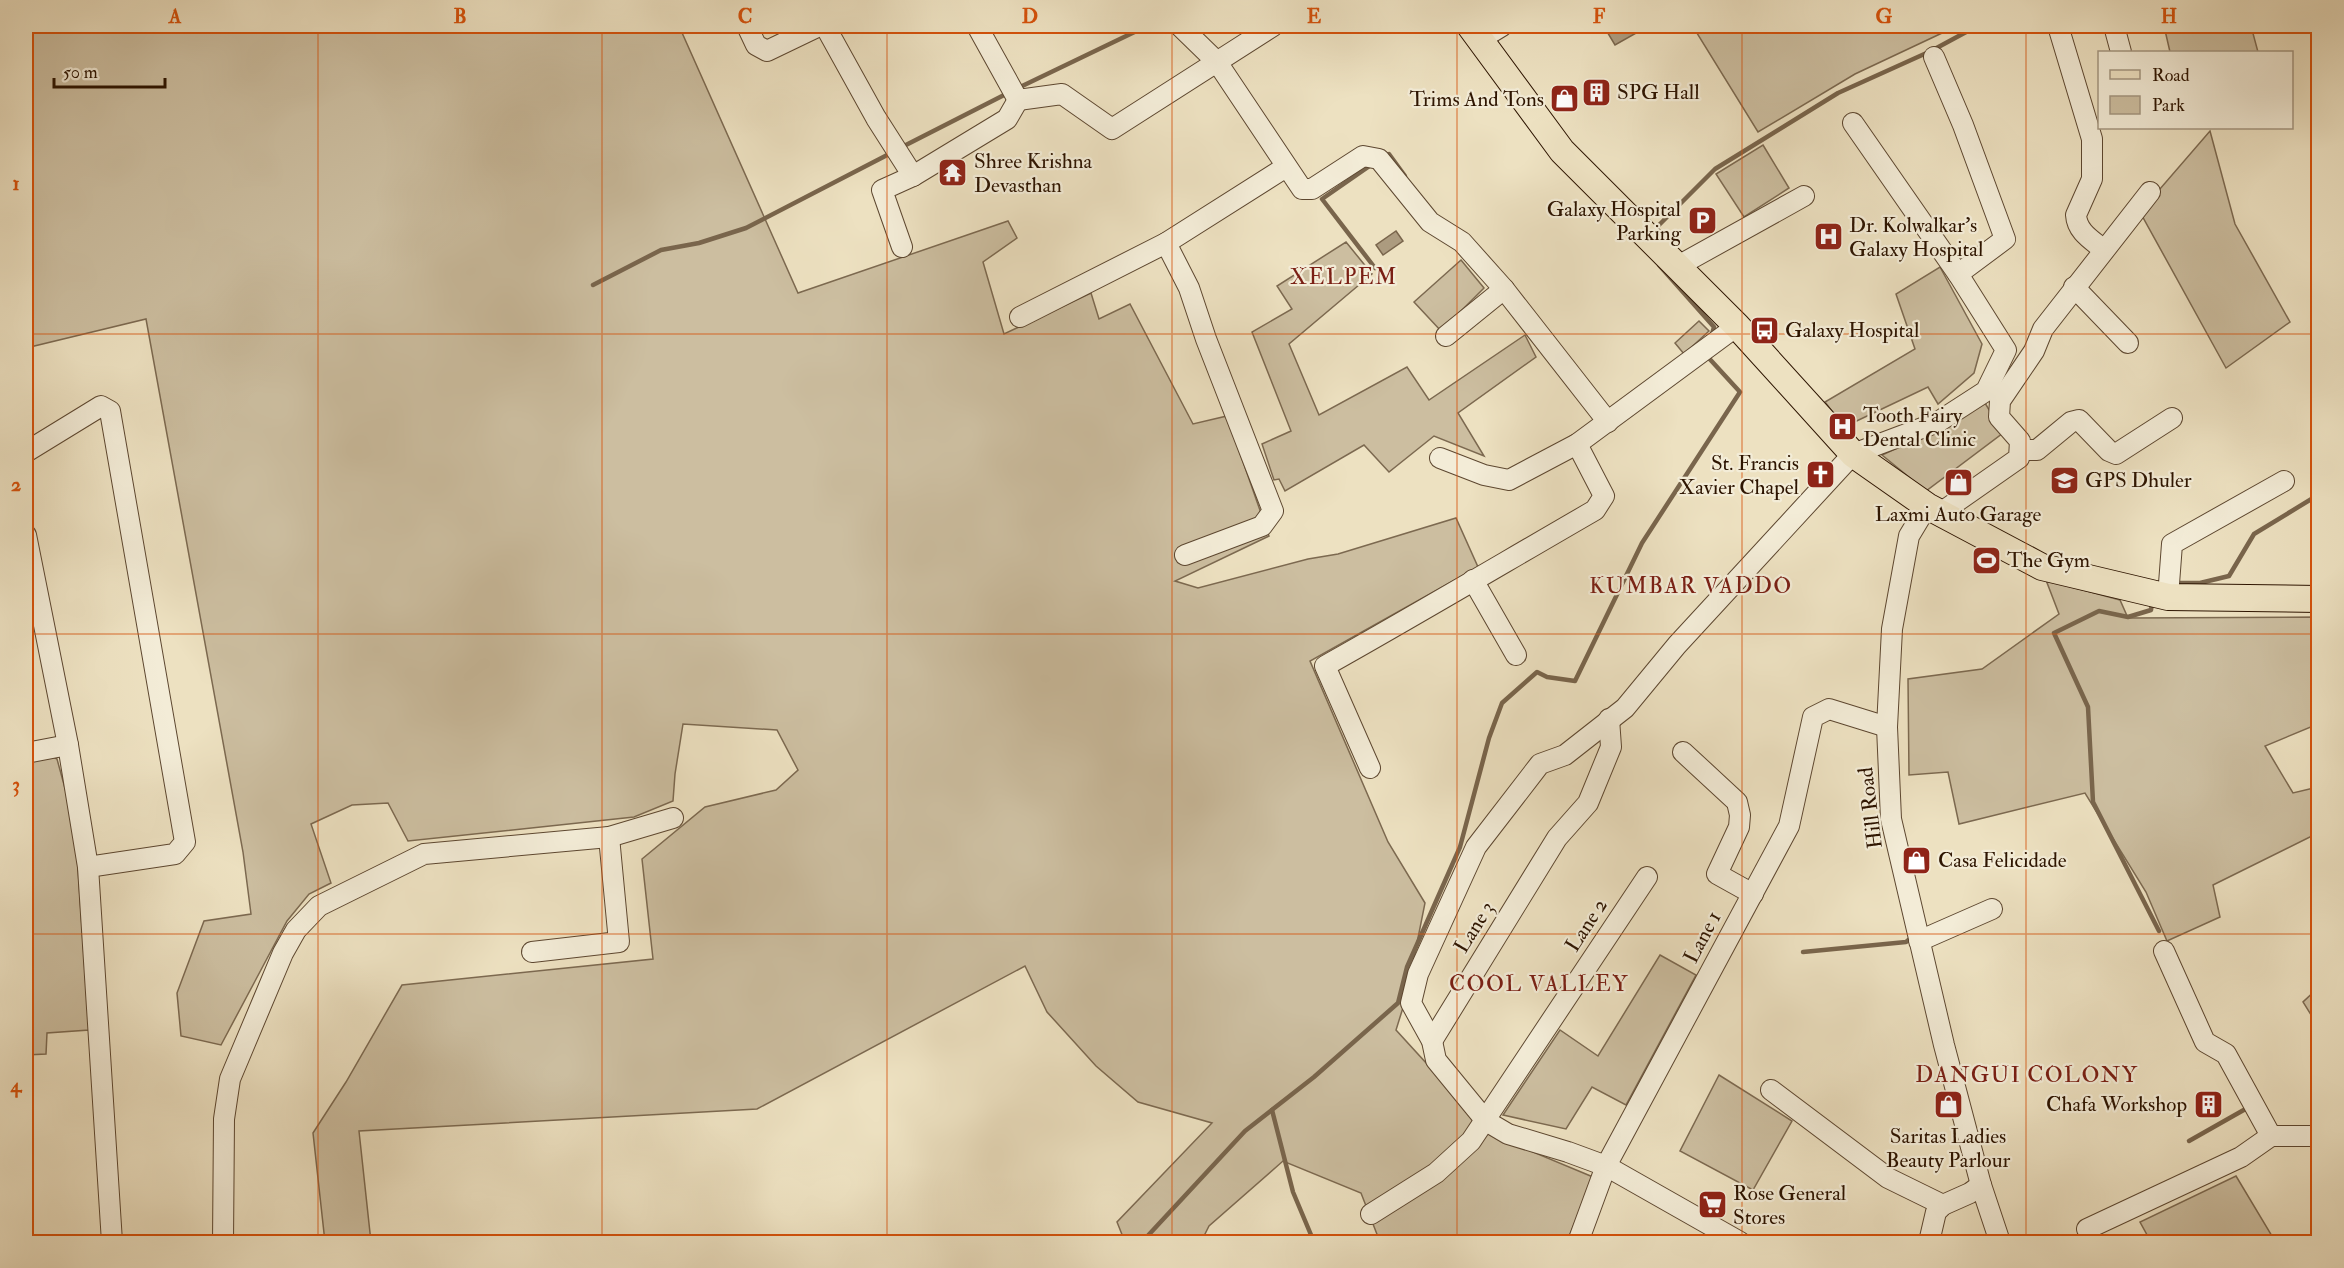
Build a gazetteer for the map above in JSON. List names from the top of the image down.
{
  "streets": {
    "street": [
      "Hill Road",
      "Lane 2",
      "Lane 3",
      "Lane 1"
    ]
  },
  "crossings": [
    ["Hill Road", "Lane 1"]
  ],
  "districts": [
    "XELPEM",
    "KUMBAR VADDO",
    "COOL VALLEY",
    "DANGUI COLONY"
  ],
  "places": {
    "building": ["SPG Hall", "Chafa Workshop"],
    "shop": [
      "Trims And Tons",
      "Laxmi Auto Garage",
      "Casa Felicidade",
      "Saritas Ladies Beauty Parlour"
    ],
    "temple": ["Shree Krishna Devasthan"],
    "parking": ["Galaxy Hospital Parking"],
    "hospital": ["Dr. Kolwalkar's Galaxy Hospital", "Tooth Fairy Dental Clinic"],
    "bus stop": ["Galaxy Hospital"],
    "church": ["St. Francis Xavier Chapel"],
    "school or university": ["GPS Dhuler"],
    "sports": ["The Gym"],
    "supermarket": ["Rose General Stores"]
  },
  "legend": ["Road", "Park"],
  "scale_bar": "50 m",
  "grid": {
    "columns": [
      "A",
      "B",
      "C",
      "D",
      "E",
      "F",
      "G",
      "H"
    ],
    "rows": [
      "1",
      "2",
      "3",
      "4"
    ]
  }
}
